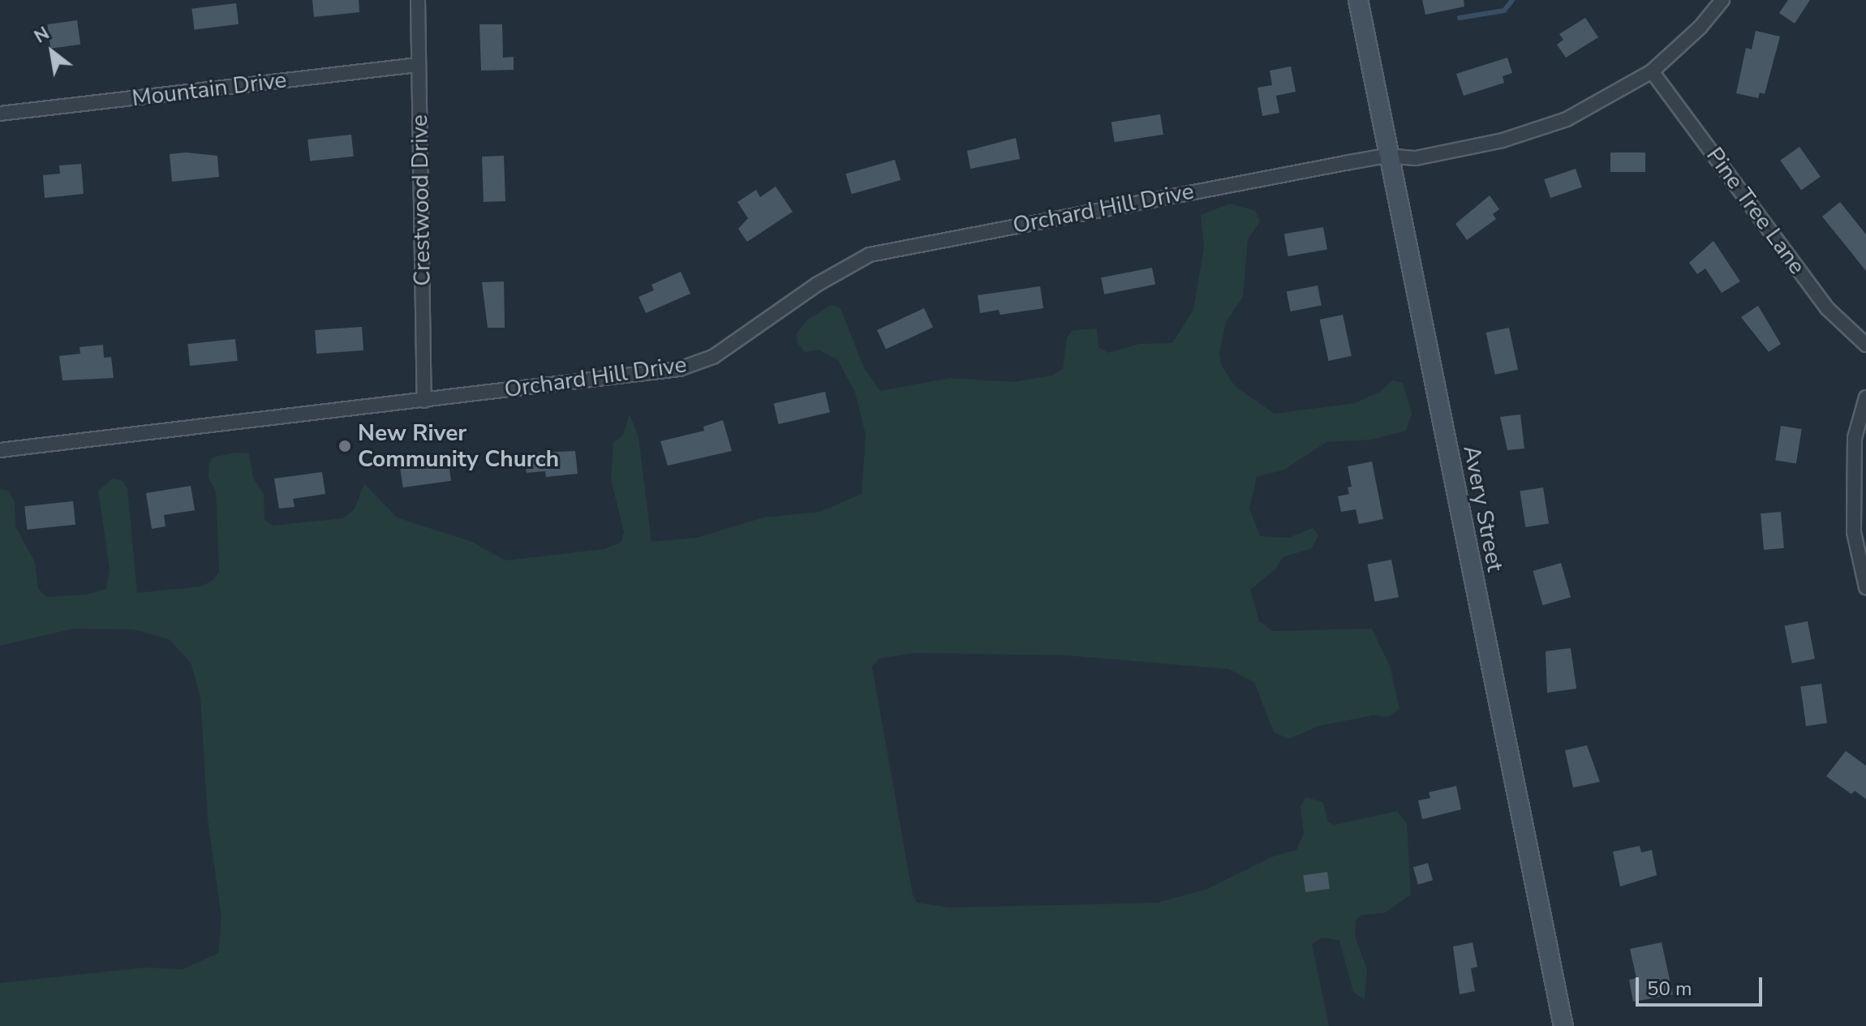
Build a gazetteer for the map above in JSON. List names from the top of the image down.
{
  "streets": {
    "main road": ["Avery Street"],
    "street": [
      "Mountain Drive",
      "Crestwood Drive",
      "Orchard Hill Drive",
      "Pine Tree Lane"
    ]
  },
  "crossings": [
    ["Mountain Drive", "Crestwood Drive"],
    ["Crestwood Drive", "Orchard Hill Drive"],
    ["Orchard Hill Drive", "Pine Tree Lane"],
    ["Orchard Hill Drive", "Avery Street"]
  ],
  "places": ["New River Community Church"],
  "scale_bar": "50 m",
  "north": "top left"
}
